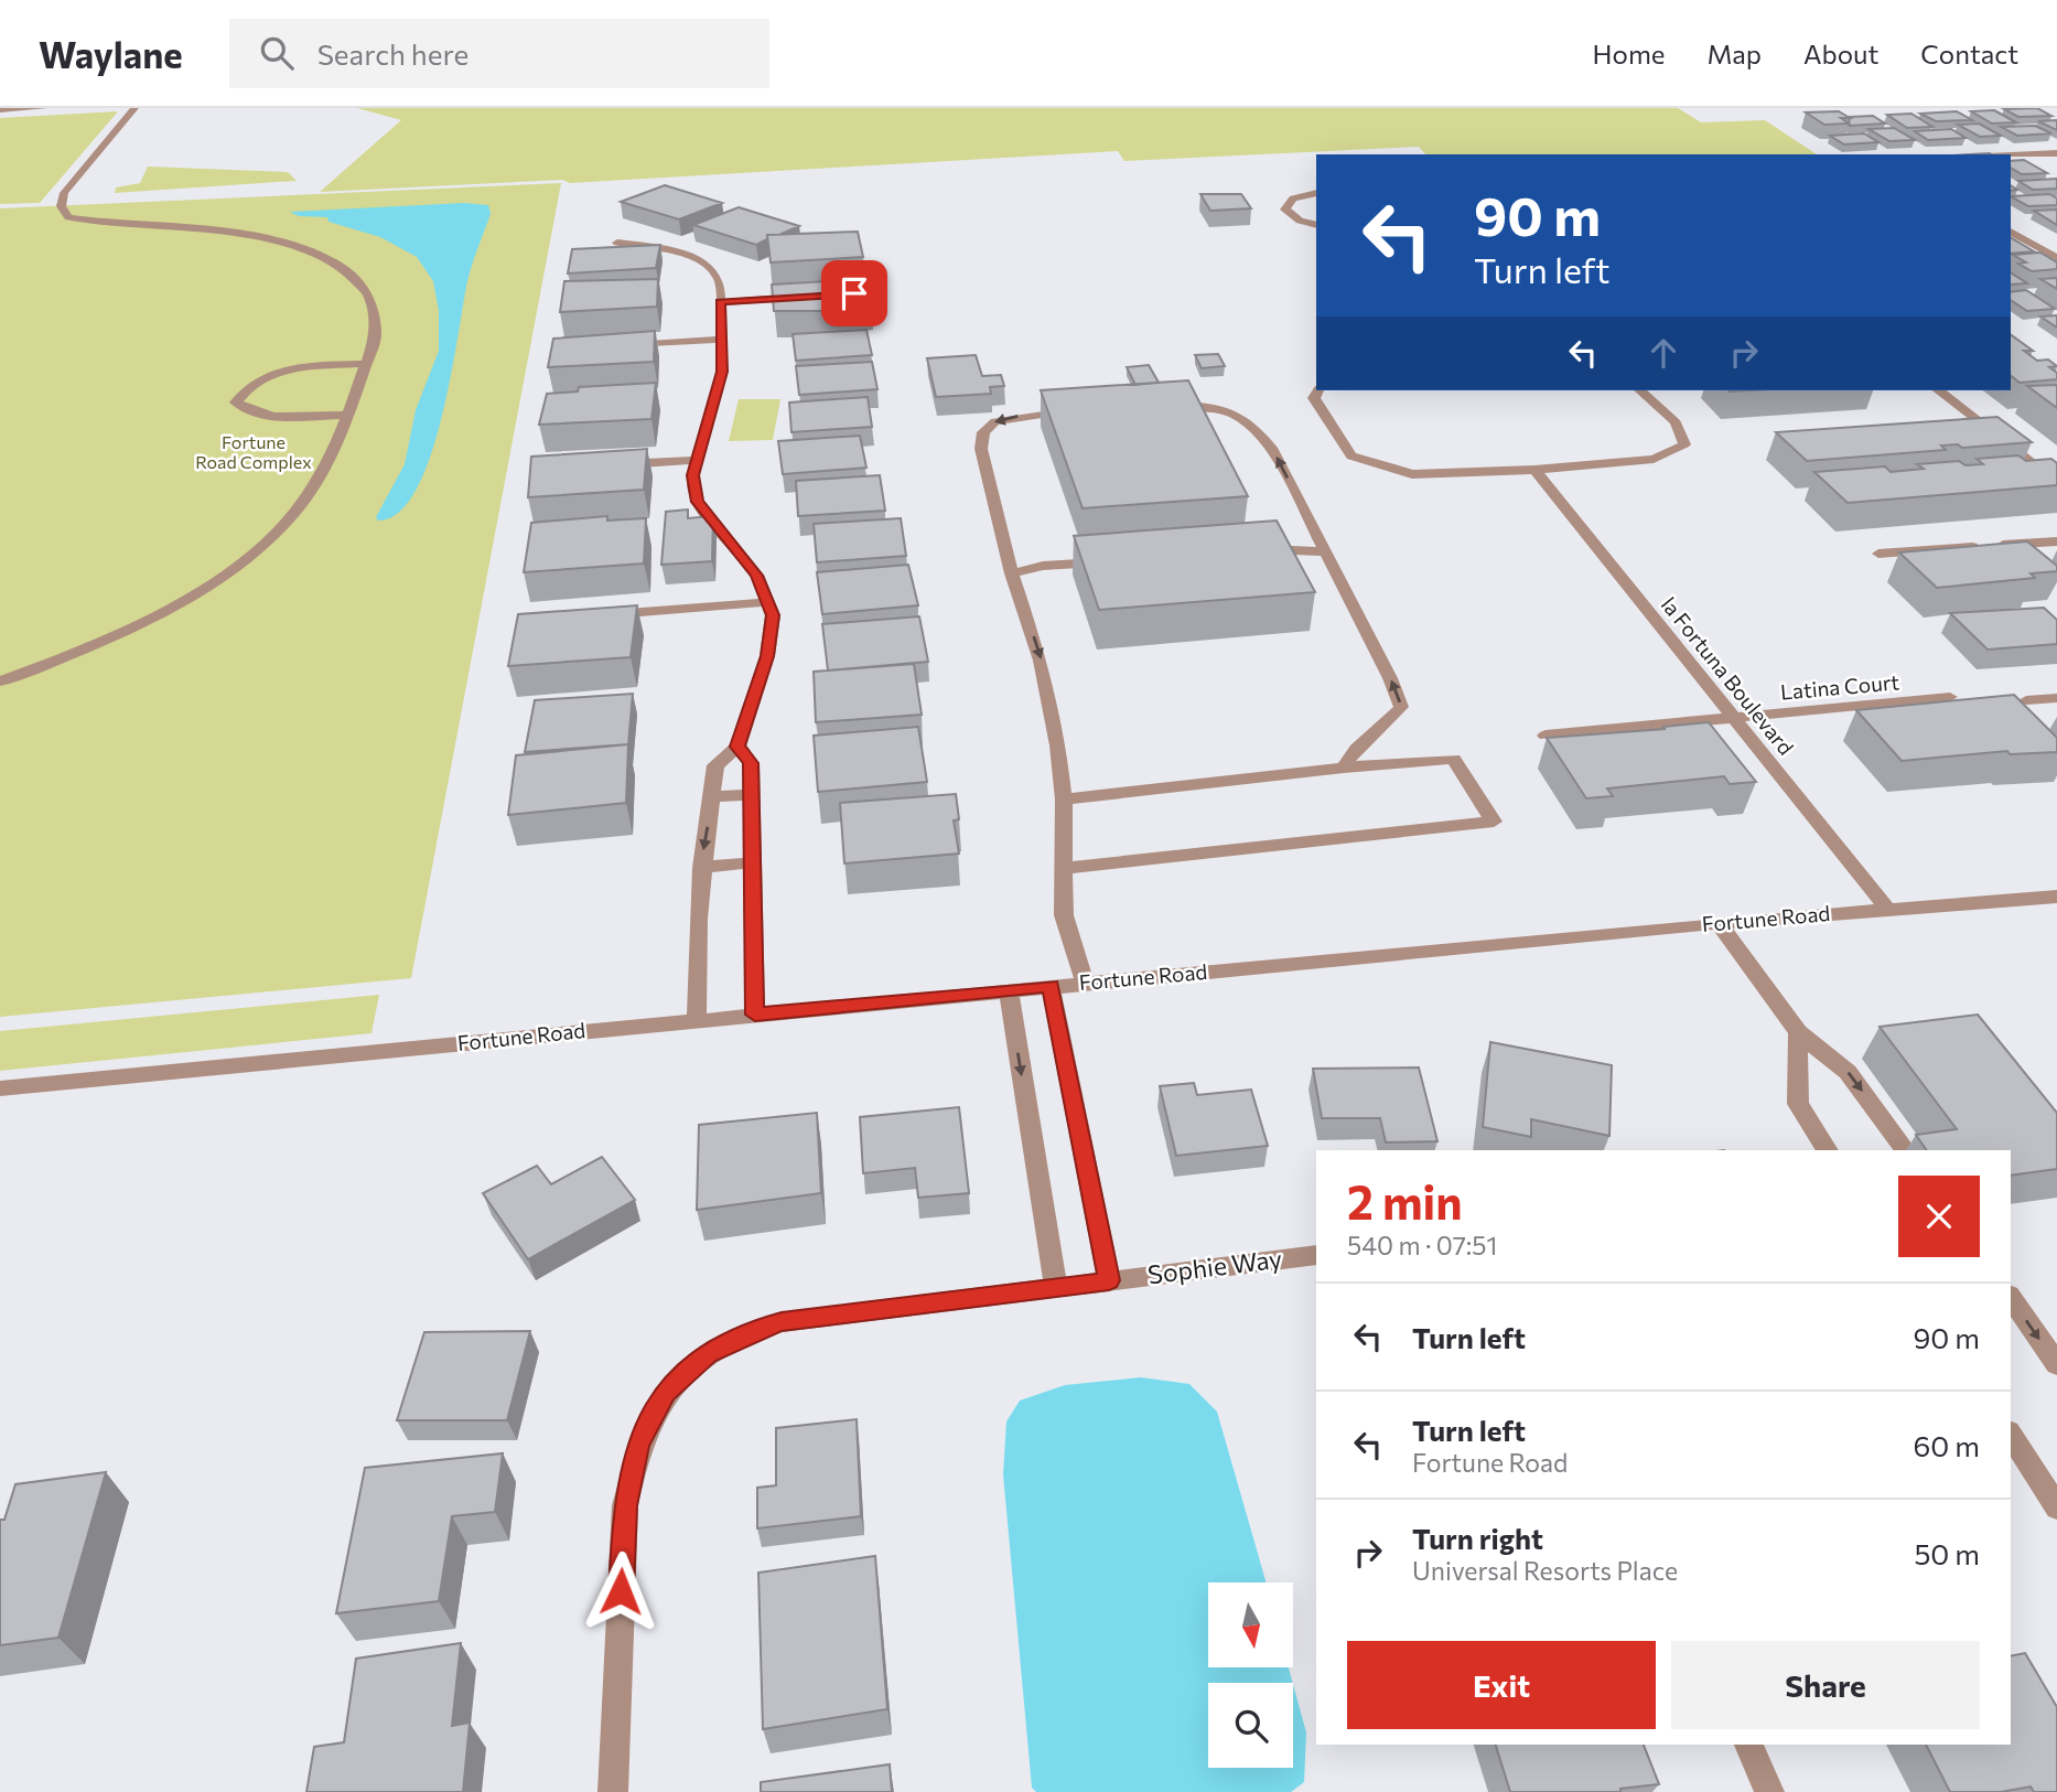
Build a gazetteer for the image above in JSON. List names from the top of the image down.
{
  "streets": {
    "street": [
      "la Fortuna Boulevard",
      "Latina Court",
      "Fortune Road",
      "Sophie Way"
    ]
  },
  "crossings": [
    ["la Fortuna Boulevard", "Latina Court"],
    ["la Fortuna Boulevard", "Fortune Road"]
  ],
  "parks": ["Fortune Road Complex"],
  "north": "bottom",
  "page": {
    "header": "Waylane",
    "search": "Search here",
    "nav": [
      "Home",
      "Map",
      "About",
      "Contact"
    ],
    "turn": ["90 m", "Turn left"],
    "heading": ["2 min", "540 m · 07:51"],
    "list": [
      {
        "name": "Turn left",
        "value": "90 m"
      },
      {
        "name": "Turn left",
        "note": "Fortune Road",
        "value": "60 m"
      },
      {
        "name": "Turn right",
        "note": "Universal Resorts Place",
        "value": "50 m"
      }
    ],
    "buttons": ["Exit", "Share"]
  }
}
